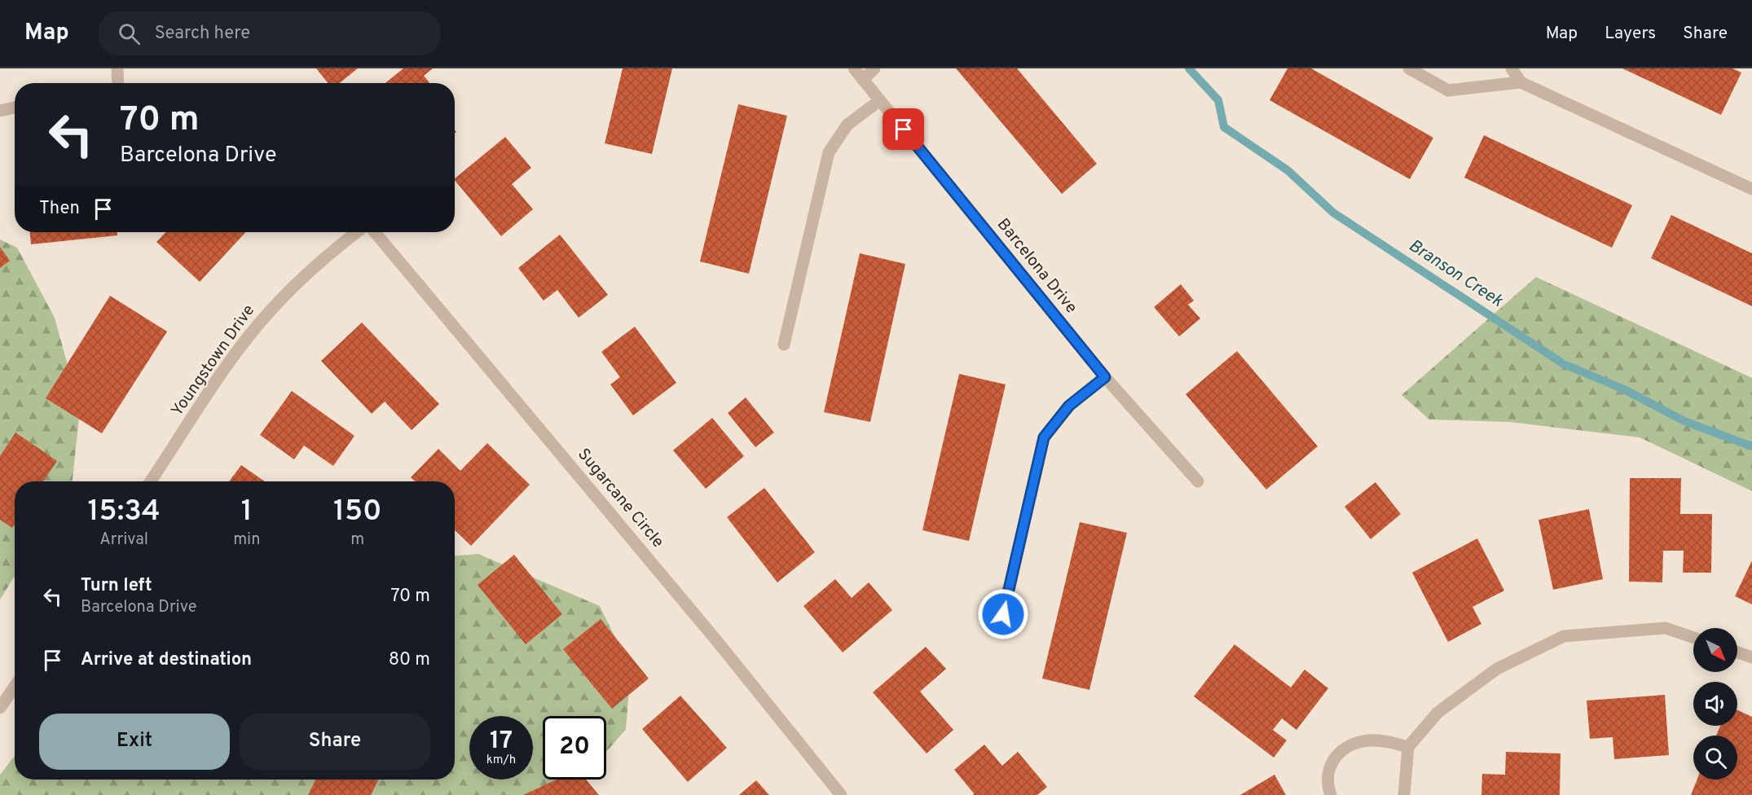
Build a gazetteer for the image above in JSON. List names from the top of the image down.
{
  "streets": {
    "street": ["Barcelona Drive", "Youngstown Drive", "Sugarcane Circle"]
  },
  "water": ["Branson Creek"],
  "north": "bottom right",
  "page": {
    "header": "Map",
    "search": "Search here",
    "nav": ["Map", "Layers", "Share"],
    "turn": ["70 m", "Barcelona Drive"],
    "then": "Then",
    "eta": [
      "15:34",
      "Arrival",
      "1",
      "min",
      "150",
      "m"
    ],
    "list": [
      {
        "name": "Turn left",
        "note": "Barcelona Drive",
        "value": "70 m"
      },
      {
        "name": "Arrive at destination",
        "value": "80 m"
      }
    ],
    "buttons": ["Exit", "Share"],
    "speed": "17 km/h",
    "limit": "20"
  }
}
